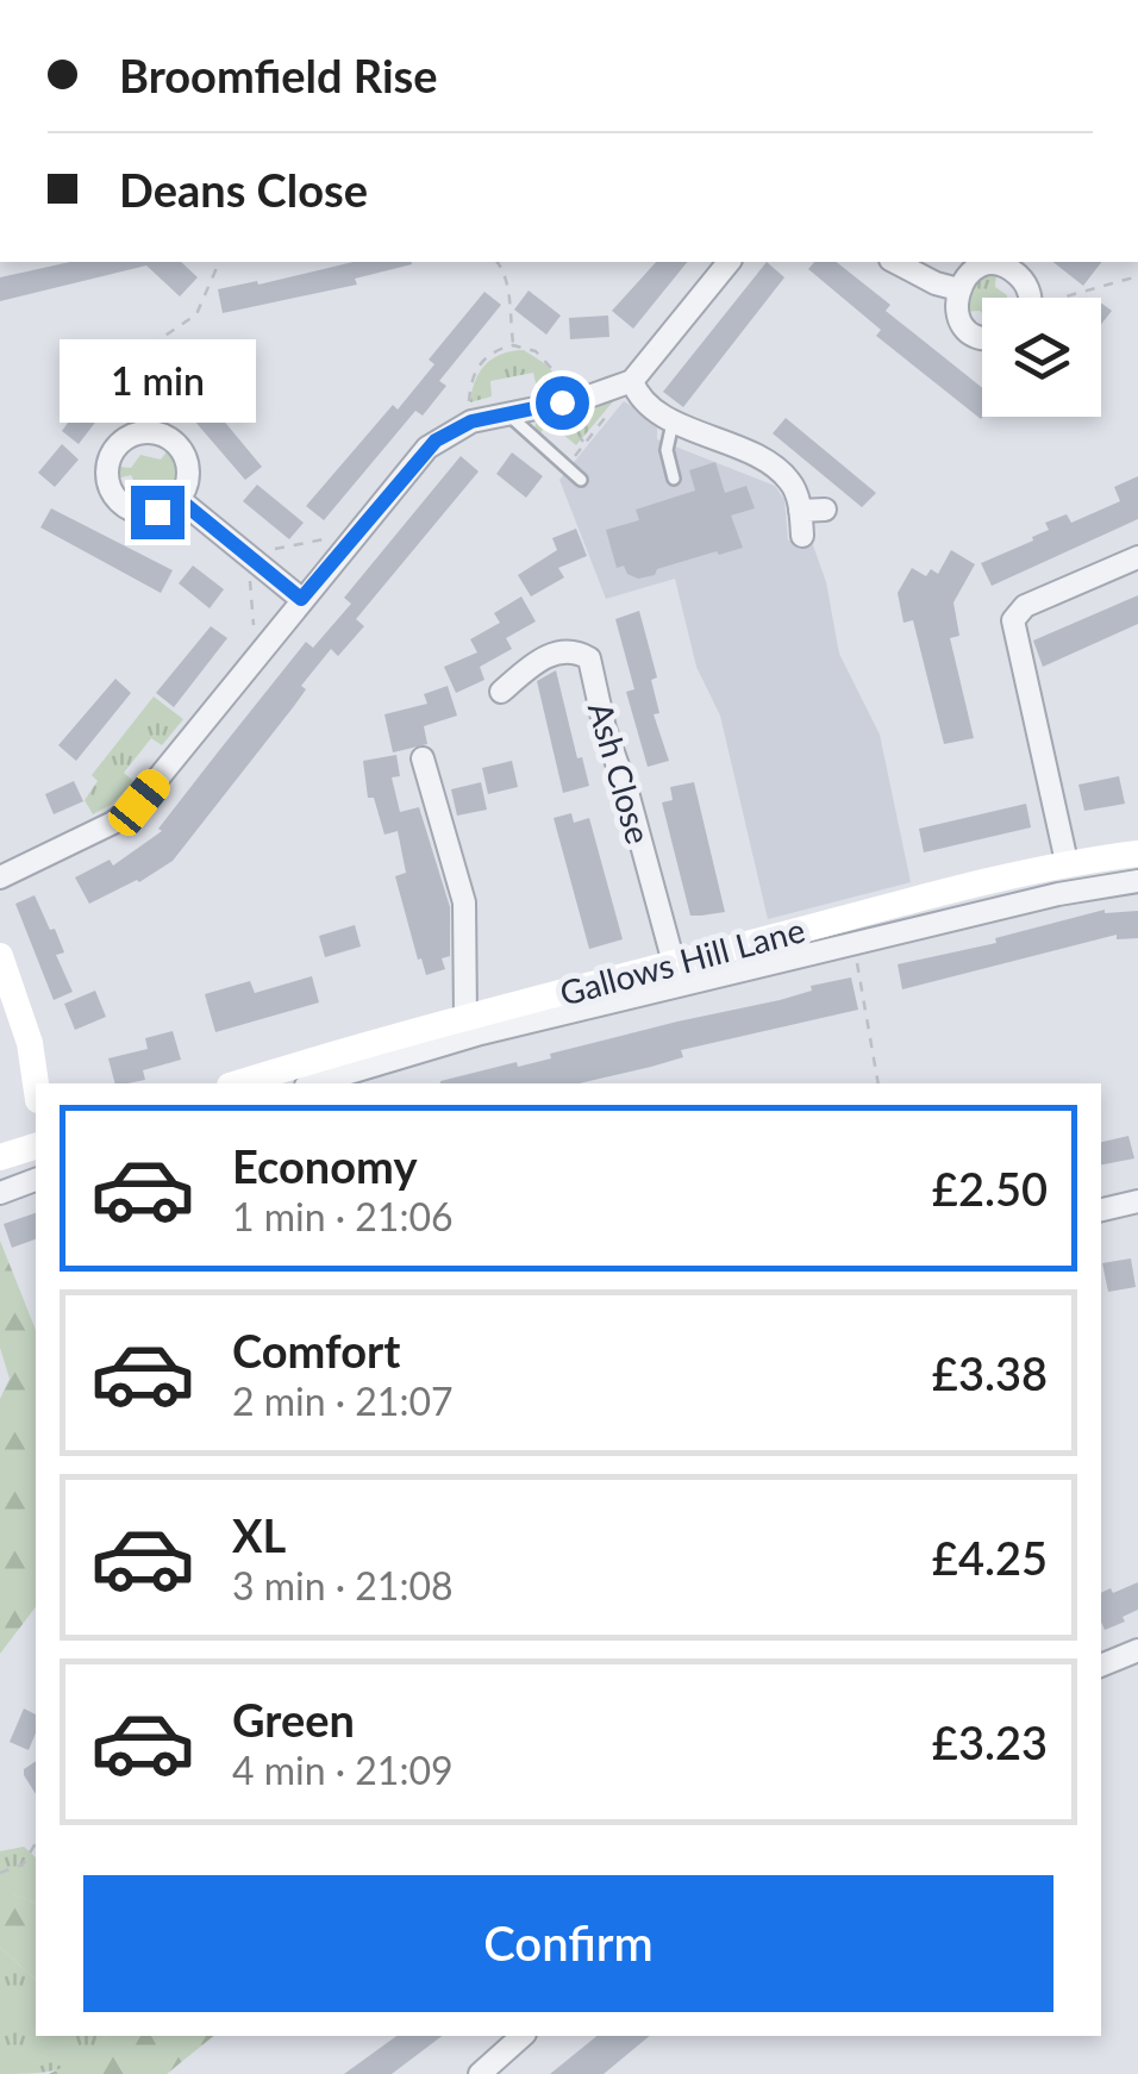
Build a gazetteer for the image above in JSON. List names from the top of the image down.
{
  "streets": {
    "street": ["Ash Close", "Gallows Hill Lane"]
  },
  "crossings": [
    ["Ash Close", "Gallows Hill Lane"]
  ],
  "page": {
    "banner": ["Broomfield Rise", "Deans Close"],
    "bubble": "1 min",
    "list": [
      {
        "name": "Economy",
        "note": "1 min · 21:06",
        "value": "£2.50"
      },
      {
        "name": "Comfort",
        "note": "2 min · 21:07",
        "value": "£3.38"
      },
      {
        "name": "XL",
        "note": "3 min · 21:08",
        "value": "£4.25"
      },
      {
        "name": "Green",
        "note": "4 min · 21:09",
        "value": "£3.23"
      }
    ],
    "buttons": "Confirm"
  }
}
